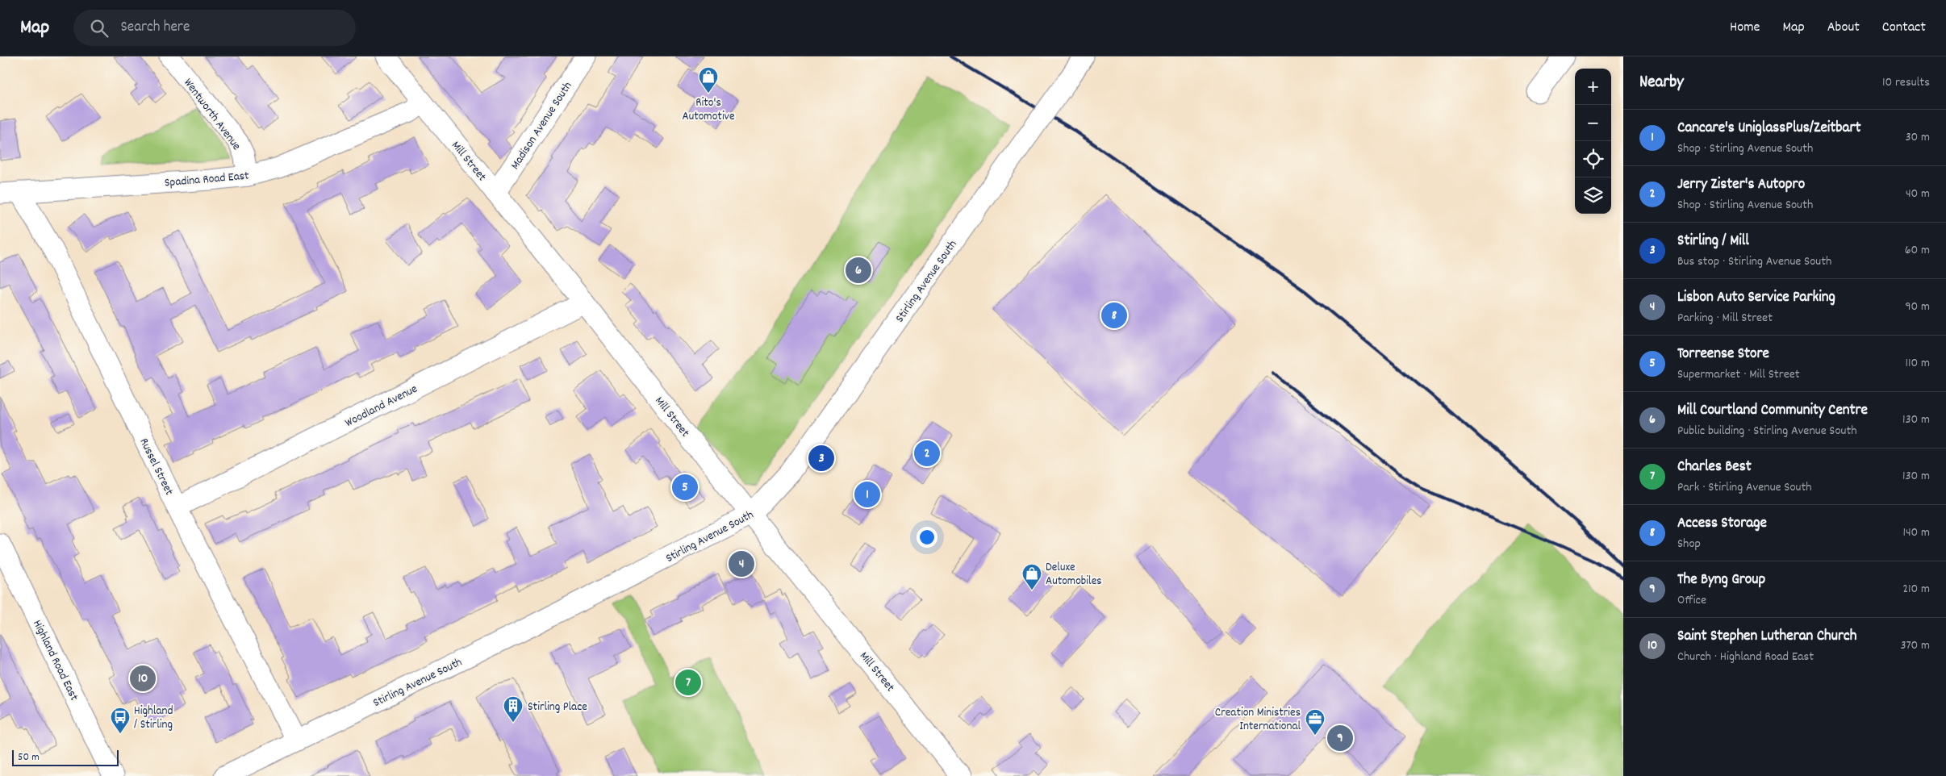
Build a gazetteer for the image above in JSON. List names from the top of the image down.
{
  "streets": {
    "street": [
      "Wentworth Avenue",
      "Madison Avenue South",
      "Mill Street",
      "Spadina Road East",
      "Stirling Avenue South",
      "Woodland Avenue",
      "Russel Street",
      "Highland Road East"
    ]
  },
  "crossings": [
    ["Wentworth Avenue", "Spadina Road East"],
    ["Madison Avenue South", "Mill Street"],
    ["Mill Street", "Spadina Road East"],
    ["Mill Street", "Stirling Avenue South"],
    ["Mill Street", "Woodland Avenue"],
    ["Spadina Road East", "Russel Street"],
    ["Stirling Avenue South", "Russel Street"],
    ["Woodland Avenue", "Russel Street"]
  ],
  "places": {
    "shop": ["Rito's Automotive", "Deluxe Automobiles"],
    "building": ["Stirling Place"],
    "bus stop": ["Highland / Stirling"],
    "office": ["Creation Ministries International"]
  },
  "scale_bar": "50 m",
  "page": {
    "header": "Map",
    "search": "Search here",
    "nav": [
      "Home",
      "Map",
      "About",
      "Contact"
    ],
    "heading": ["Nearby", "10 results"],
    "map_buttons": ["+", "−"],
    "list": [
      {
        "mark": "1",
        "name": "Cancare's UniglassPlus/Zeitbart",
        "note": "Shop · Stirling Avenue South",
        "value": "30 m"
      },
      {
        "mark": "2",
        "name": "Jerry Zister's Autopro",
        "note": "Shop · Stirling Avenue South",
        "value": "40 m"
      },
      {
        "mark": "3",
        "name": "Stirling / Mill",
        "note": "Bus stop · Stirling Avenue South",
        "value": "60 m"
      },
      {
        "mark": "4",
        "name": "Lisbon Auto Service Parking",
        "note": "Parking · Mill Street",
        "value": "90 m"
      },
      {
        "mark": "5",
        "name": "Torreense Store",
        "note": "Supermarket · Mill Street",
        "value": "110 m"
      },
      {
        "mark": "6",
        "name": "Mill Courtland Community Centre",
        "note": "Public building · Stirling Avenue South",
        "value": "130 m"
      },
      {
        "mark": "7",
        "name": "Charles Best",
        "note": "Park · Stirling Avenue South",
        "value": "130 m"
      },
      {
        "mark": "8",
        "name": "Access Storage",
        "note": "Shop",
        "value": "140 m"
      },
      {
        "mark": "9",
        "name": "The Byng Group",
        "note": "Office",
        "value": "210 m"
      },
      {
        "mark": "10",
        "name": "Saint Stephen Lutheran Church",
        "note": "Church · Highland Road East",
        "value": "370 m"
      }
    ],
    "pins": [
      "6",
      "8",
      "2",
      "3",
      "5",
      "1",
      "4",
      "10",
      "7",
      "9"
    ],
    "scale": "50 m"
  }
}
